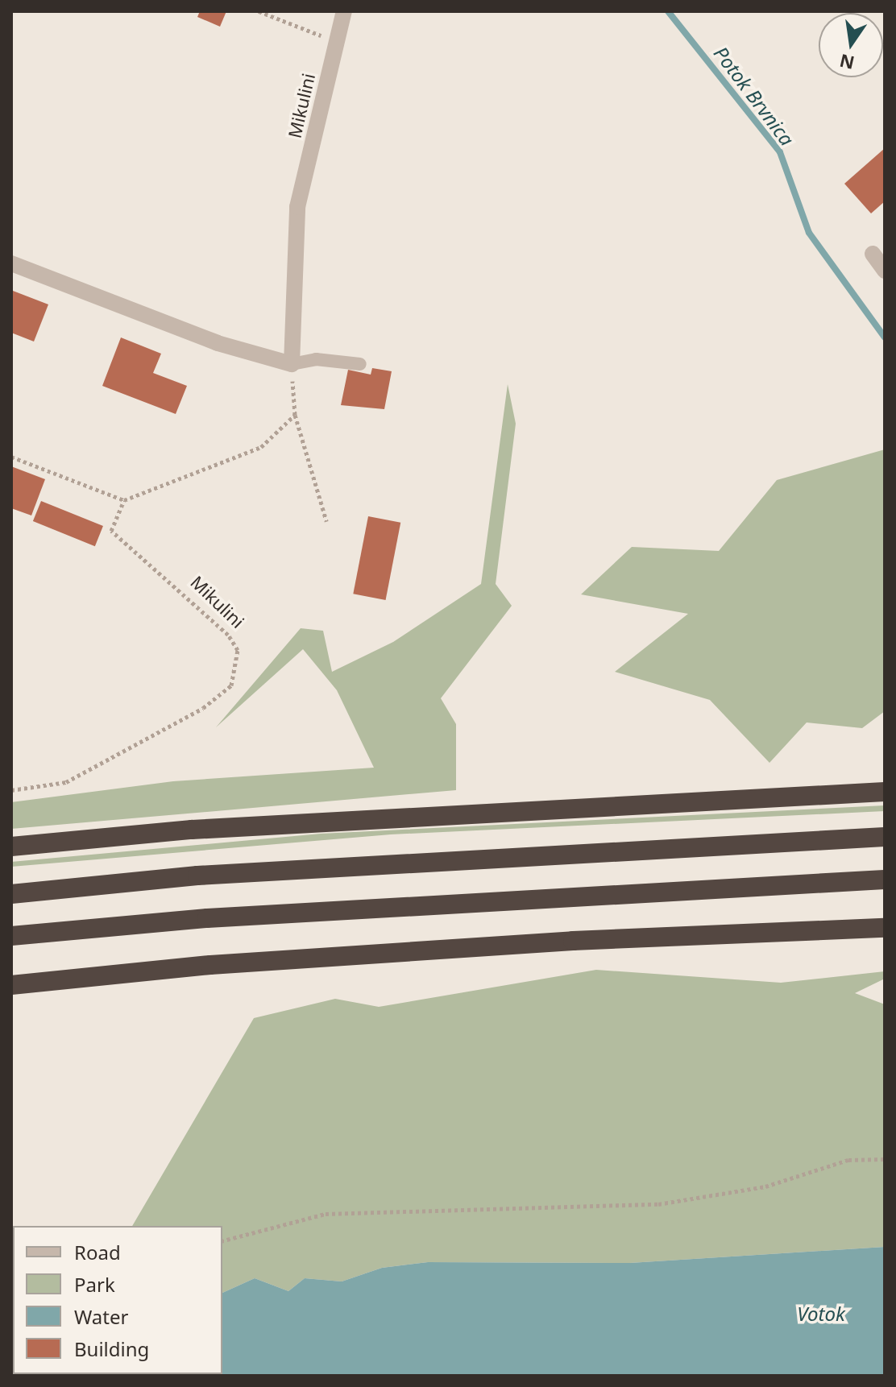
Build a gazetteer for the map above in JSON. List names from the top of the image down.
{
  "streets": {
    "street": ["Mikulini"]
  },
  "water": ["Potok Brvnica", "Votok"],
  "legend": [
    "Road",
    "Park",
    "Water",
    "Building"
  ],
  "north": "bottom"
}
